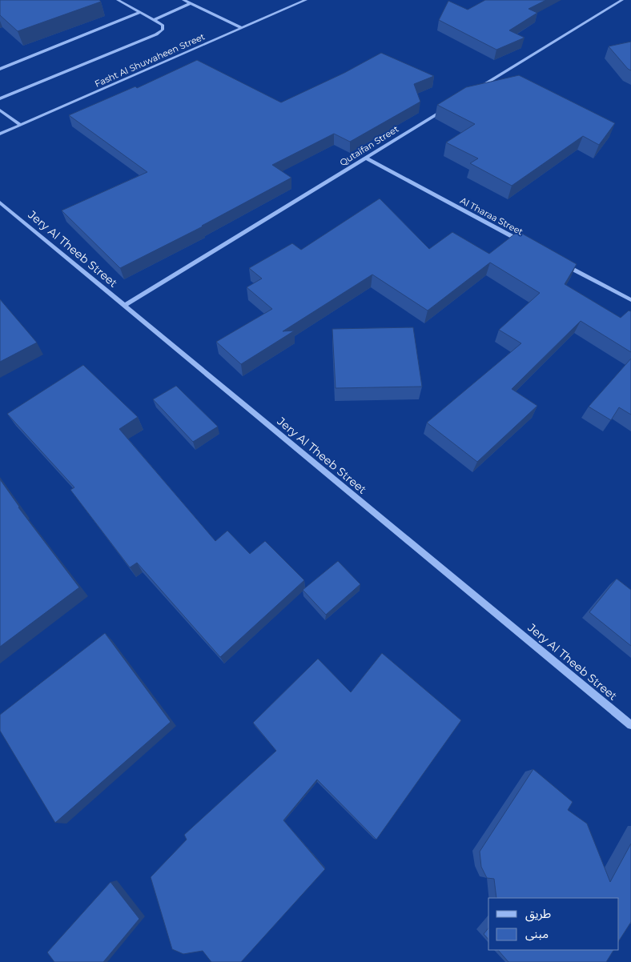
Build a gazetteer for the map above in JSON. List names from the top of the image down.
{
  "streets": {
    "street": [
      "Fasht Al Shuwaheen Street",
      "Qutaifan Street",
      "Al Tharaa Street",
      "Jery Al Theeb Street"
    ]
  },
  "crossings": [
    ["Qutaifan Street", "Al Tharaa Street"],
    ["Qutaifan Street", "Jery Al Theeb Street"]
  ],
  "legend": ["طريق", "مبنى"]
}
